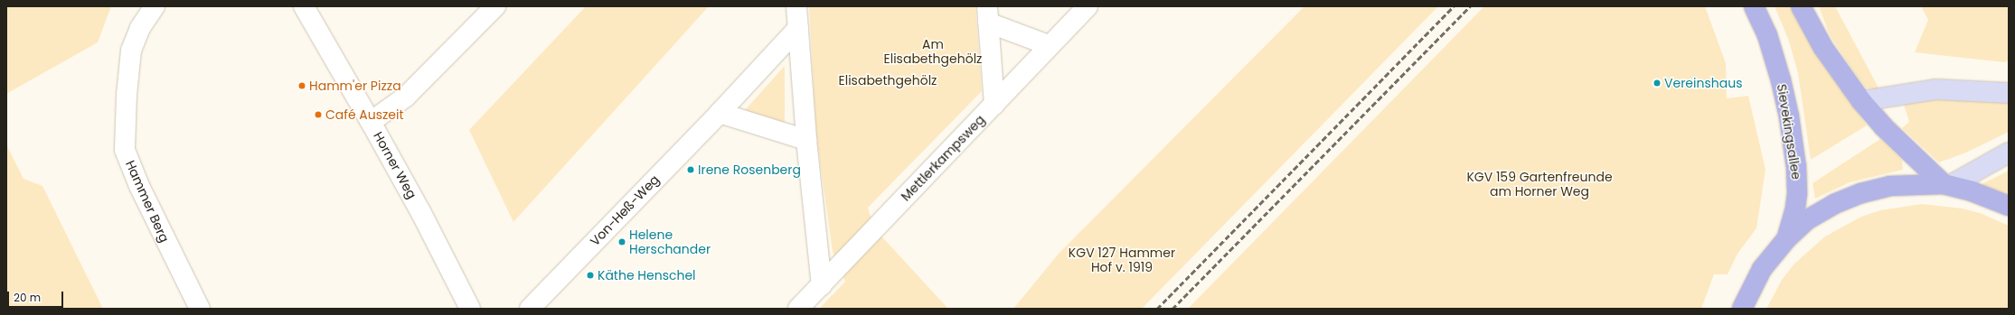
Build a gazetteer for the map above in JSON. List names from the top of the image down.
{
  "streets": {
    "main road": ["Sievekingsallee"],
    "street": [
      "Mettlerkampsweg",
      "Horner Weg",
      "Hammer Berg",
      "Von-Heß-Weg"
    ]
  },
  "parks": [
    "Am Elisabethgehölz",
    "Elisabethgehölz",
    "KGV 159 Gartenfreunde am Horner Weg",
    "KGV 127 Hammer Hof v. 1919"
  ],
  "places": [
    "Vereinshaus",
    "Hamm'er Pizza",
    "Café Auszeit",
    "Irene Rosenberg",
    "Helene Herschander",
    "Käthe Henschel"
  ],
  "scale_bar": "20 m"
}
